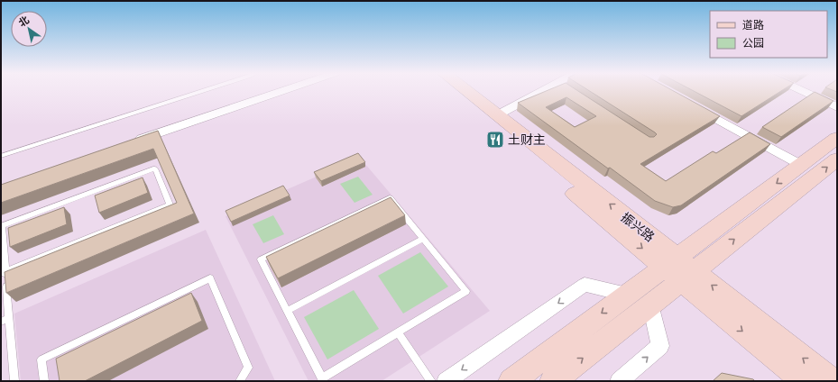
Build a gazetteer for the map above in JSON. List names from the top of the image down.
{
  "streets": {
    "street": ["振兴路"]
  },
  "places": {
    "restaurant": ["土财主"]
  },
  "legend": ["道路", "公园"],
  "north": "top left"
}
